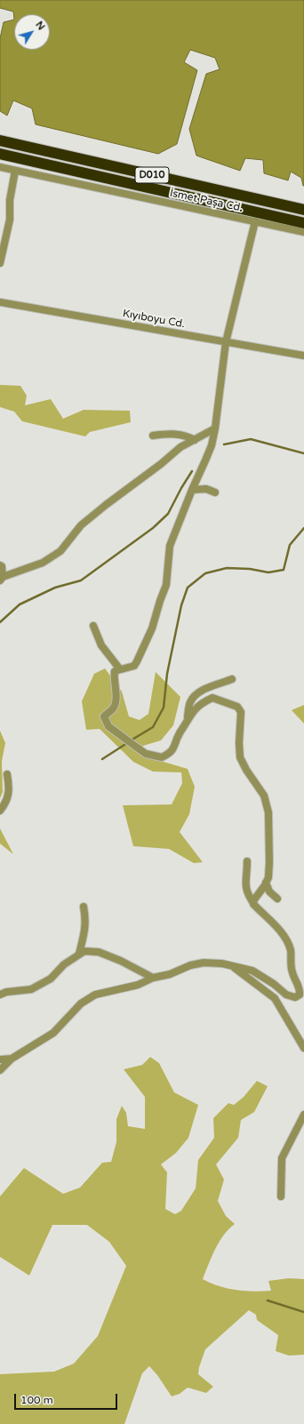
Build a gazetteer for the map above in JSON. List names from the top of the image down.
{
  "streets": {
    "highway": ["D010"],
    "street": ["İsmet Paşa Cd.", "Kıyıboyu Cd."]
  },
  "scale_bar": "100 m",
  "north": "top right"
}
